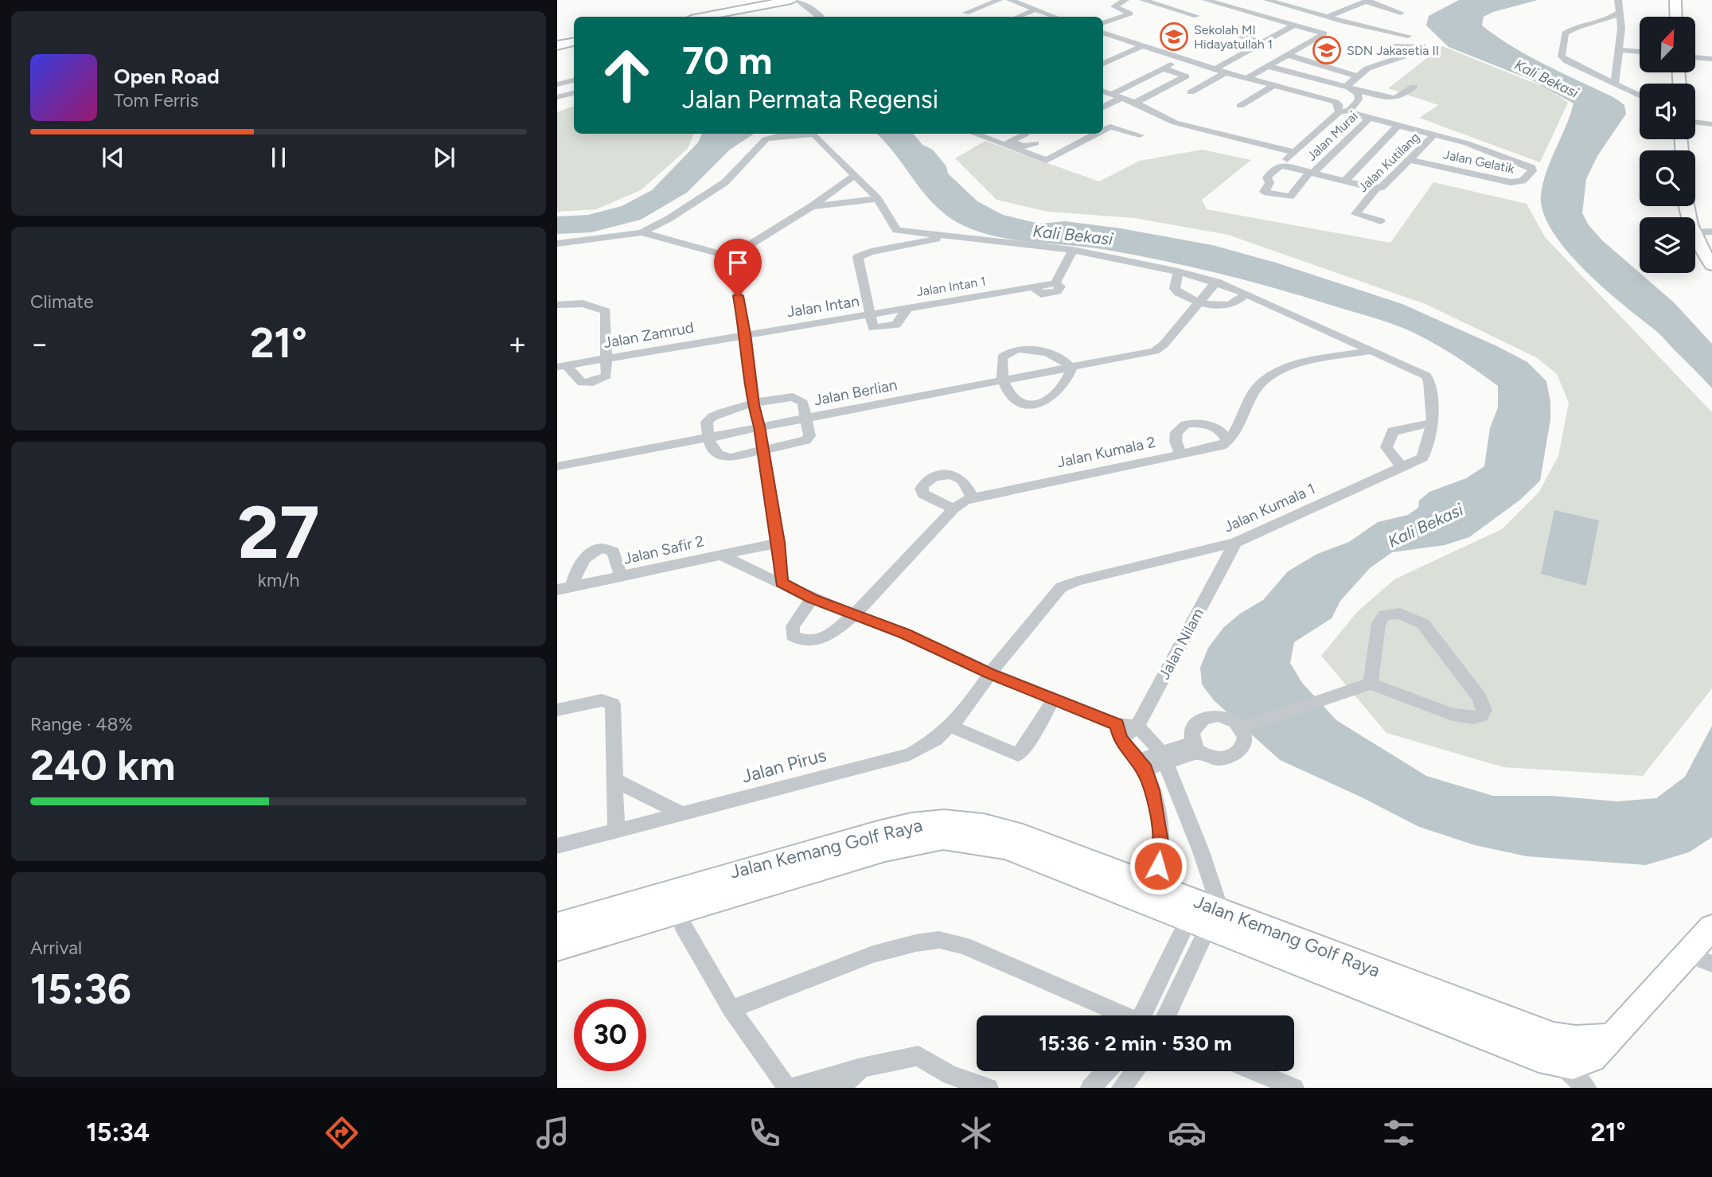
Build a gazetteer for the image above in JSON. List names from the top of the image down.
{
  "streets": {
    "street": [
      "Jalan Murai",
      "Jalan Gelatik",
      "Jalan Kutilang",
      "Jalan Intan 1",
      "Jalan Intan",
      "Jalan Zamrud",
      "Jalan Berlian",
      "Jalan Kumala 2",
      "Jalan Kumala 1",
      "Jalan Safir 2",
      "Jalan Nilam",
      "Jalan Pirus",
      "Jalan Kemang Golf Raya"
    ]
  },
  "crossings": [
    ["Jalan Gelatik", "Jalan Kutilang"],
    ["Jalan Intan 1", "Jalan Intan"],
    ["Jalan Intan", "Jalan Zamrud"],
    ["Jalan Kumala 1", "Jalan Nilam"],
    ["Jalan Kumala 1", "Jalan Pirus"]
  ],
  "water": ["Kali Bekasi"],
  "places": {
    "school or university": ["Sekolah MI Hidayatullah 1", "SDN Jakasetia II"]
  },
  "north": "top right",
  "page": {
    "turn": ["70 m", "Jalan Permata Regensi"],
    "song": ["Open Road", "Tom Ferris"],
    "tile": [
      "Climate",
      ["27", "km/h"],
      ["Range · 48%", "240 km"],
      ["Arrival", "15:36"]
    ],
    "heat": ["−", "21°", "+"],
    "limit": "30",
    "trip": "15:36 · 2 min · 530 m",
    "tabs": ["15:34", "21°"]
  }
}
